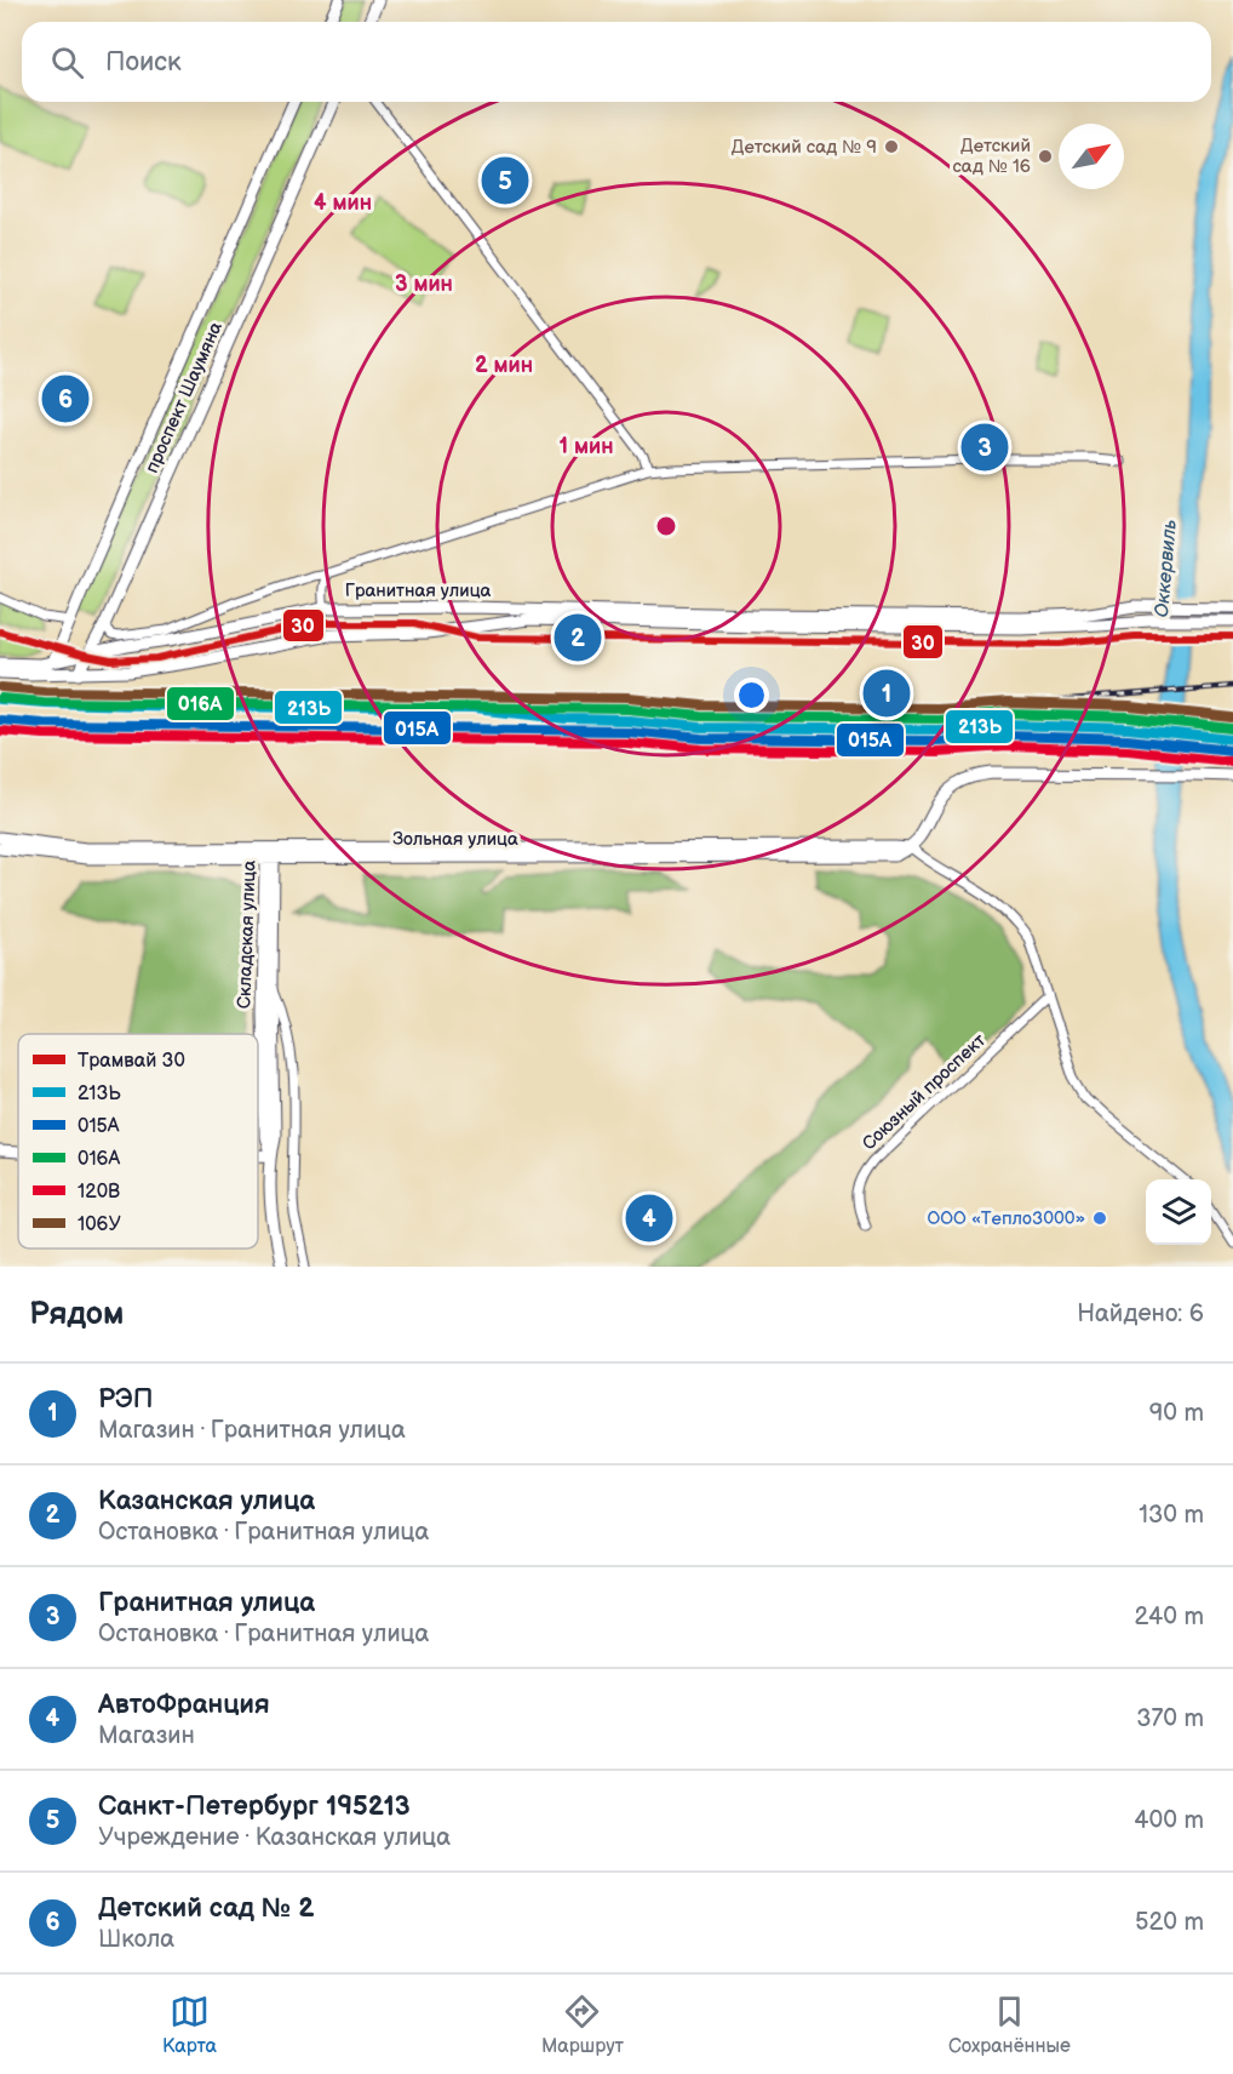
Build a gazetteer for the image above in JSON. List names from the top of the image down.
{
  "streets": {
    "street": [
      "проспект Шаумяна",
      "Гранитная улица",
      "Зольная улица",
      "Складская улица",
      "Союзный проспект"
    ]
  },
  "crossings": [
    ["проспект Шаумяна", "Гранитная улица"],
    ["Зольная улица", "Складская улица"]
  ],
  "water": ["Оккервиль"],
  "places": ["Детский сад № 9", "Детский сад № 16", "ООО «Тепло3000»"],
  "lines": [
    "tram line 30",
    "transit line 106У",
    "transit line 016А",
    "transit line 213Ь",
    "transit line 015А",
    "transit line 120В"
  ],
  "legend": [
    "Трамвай 30",
    "213Ь",
    "015А",
    "016А",
    "120В",
    "106У"
  ],
  "north": "top right",
  "page": {
    "search": "Поиск",
    "pins": [
      "5",
      "6",
      "3",
      "2",
      "1",
      "4"
    ],
    "heading": ["Рядом", "Найдено: 6"],
    "list": [
      {
        "mark": "1",
        "name": "РЭП",
        "note": "Магазин · Гранитная улица",
        "value": "90 m"
      },
      {
        "mark": "2",
        "name": "Казанская улица",
        "note": "Остановка · Гранитная улица",
        "value": "130 m"
      },
      {
        "mark": "3",
        "name": "Гранитная улица",
        "note": "Остановка · Гранитная улица",
        "value": "240 m"
      },
      {
        "mark": "4",
        "name": "АвтоФранция",
        "note": "Магазин",
        "value": "370 m"
      },
      {
        "mark": "5",
        "name": "Санкт-Петербург 195213",
        "note": "Учреждение · Казанская улица",
        "value": "400 m"
      },
      {
        "mark": "6",
        "name": "Детский сад № 2",
        "note": "Школа",
        "value": "520 m"
      }
    ],
    "nav": ["Карта", "Маршрут", "Сохранённые"]
  },
  "rings": [
    "4 мин",
    "3 мин",
    "2 мин",
    "1 мин"
  ]
}
